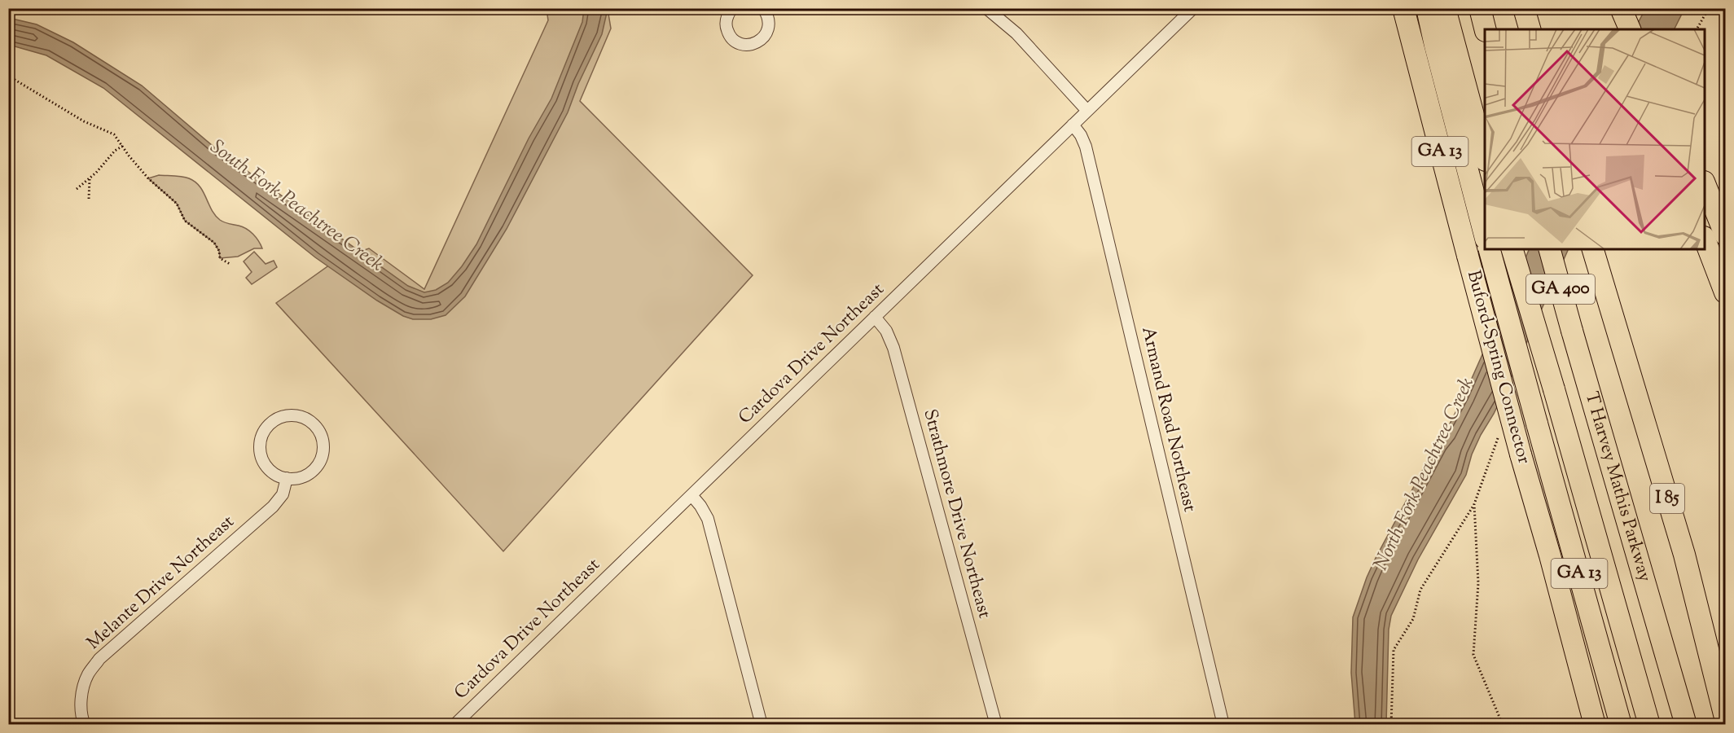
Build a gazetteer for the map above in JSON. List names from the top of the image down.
{
  "streets": {
    "highway": [
      "GA 13",
      "GA 400",
      "Buford-Spring Connector",
      "T Harvey Mathis Parkway",
      "I 85"
    ],
    "street": [
      "Cardova Drive Northeast",
      "Armand Road Northeast",
      "Strathmore Drive Northeast",
      "Melante Drive Northeast"
    ]
  },
  "crossings": [
    ["Cardova Drive Northeast", "Armand Road Northeast"],
    ["Cardova Drive Northeast", "Strathmore Drive Northeast"]
  ],
  "water": ["South Fork Peachtree Creek", "North Fork Peachtree Creek"]
}
